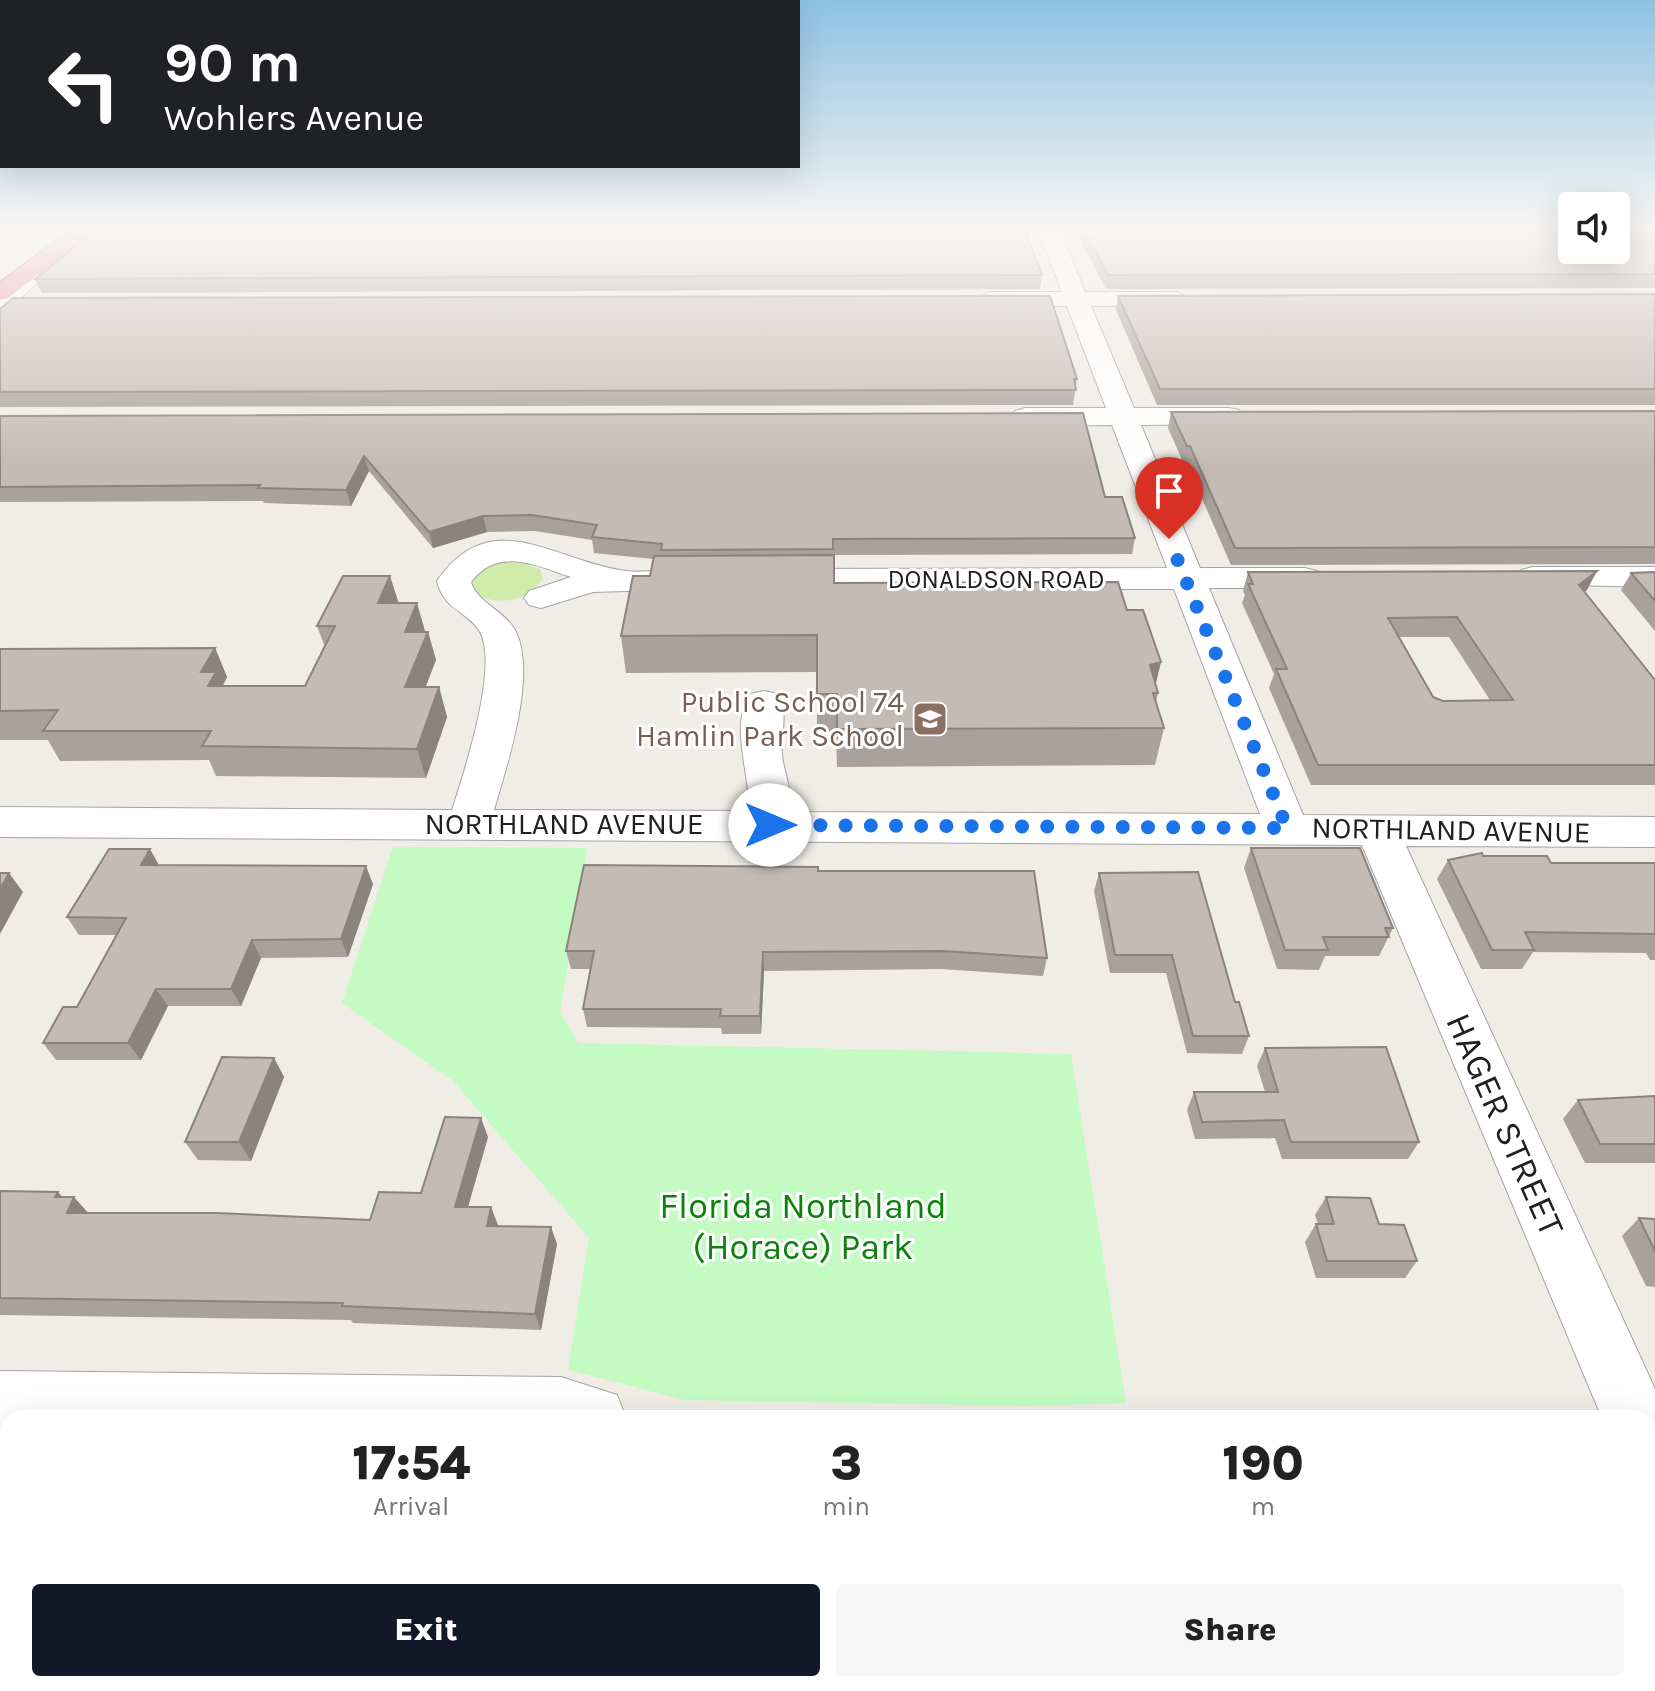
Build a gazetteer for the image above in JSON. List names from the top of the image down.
{
  "streets": {
    "street": ["DONALDSON ROAD", "NORTHLAND AVENUE", "HAGER STREET"]
  },
  "crossings": [
    ["NORTHLAND AVENUE", "HAGER STREET"]
  ],
  "parks": ["Florida Northland (Horace) Park"],
  "places": {
    "school or university": ["Public School 74 Hamlin Park School"]
  },
  "page": {
    "turn": ["90 m", "Wohlers Avenue"],
    "eta": [
      "17:54",
      "Arrival",
      "3",
      "min",
      "190",
      "m"
    ],
    "buttons": ["Exit", "Share"]
  }
}
